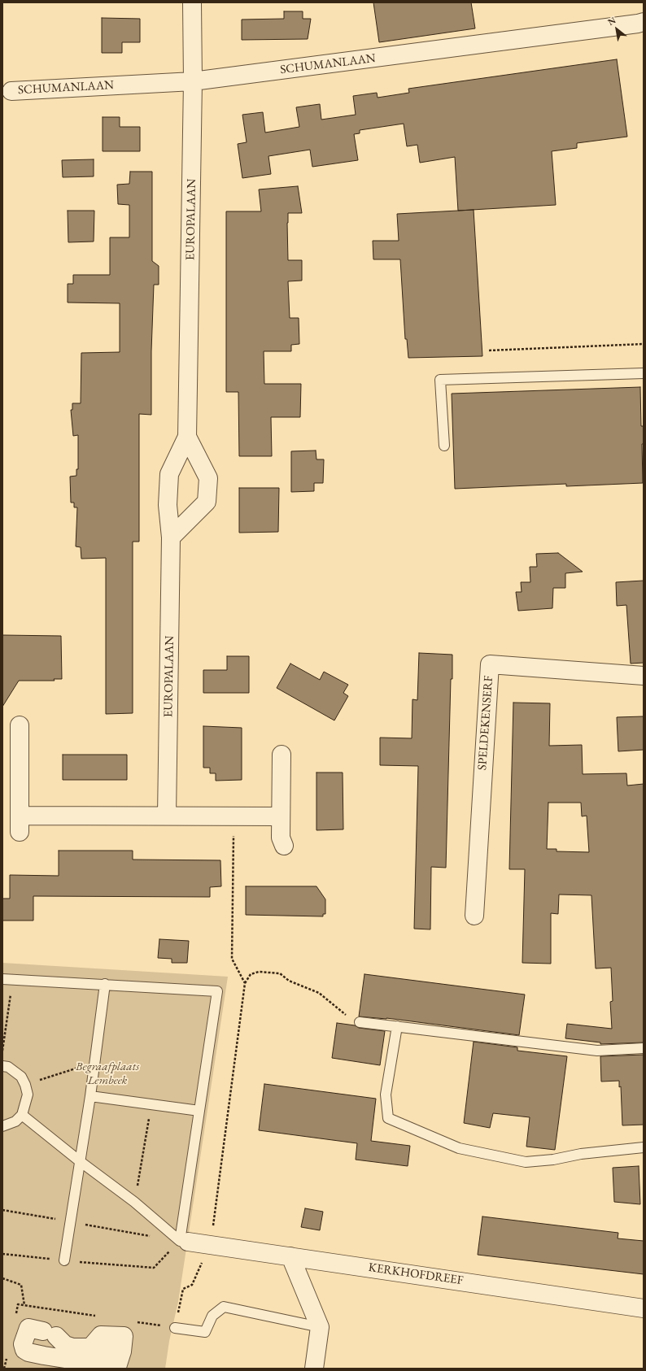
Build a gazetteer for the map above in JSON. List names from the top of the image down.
{
  "streets": {
    "street": [
      "SCHUMANLAAN",
      "EUROPALAAN",
      "SPELDEKENSERF",
      "KERKHOFDREEF"
    ]
  },
  "crossings": [
    ["SCHUMANLAAN", "EUROPALAAN"]
  ],
  "parks": ["Begraafplaats Lembeek"],
  "north": "top left"
}
